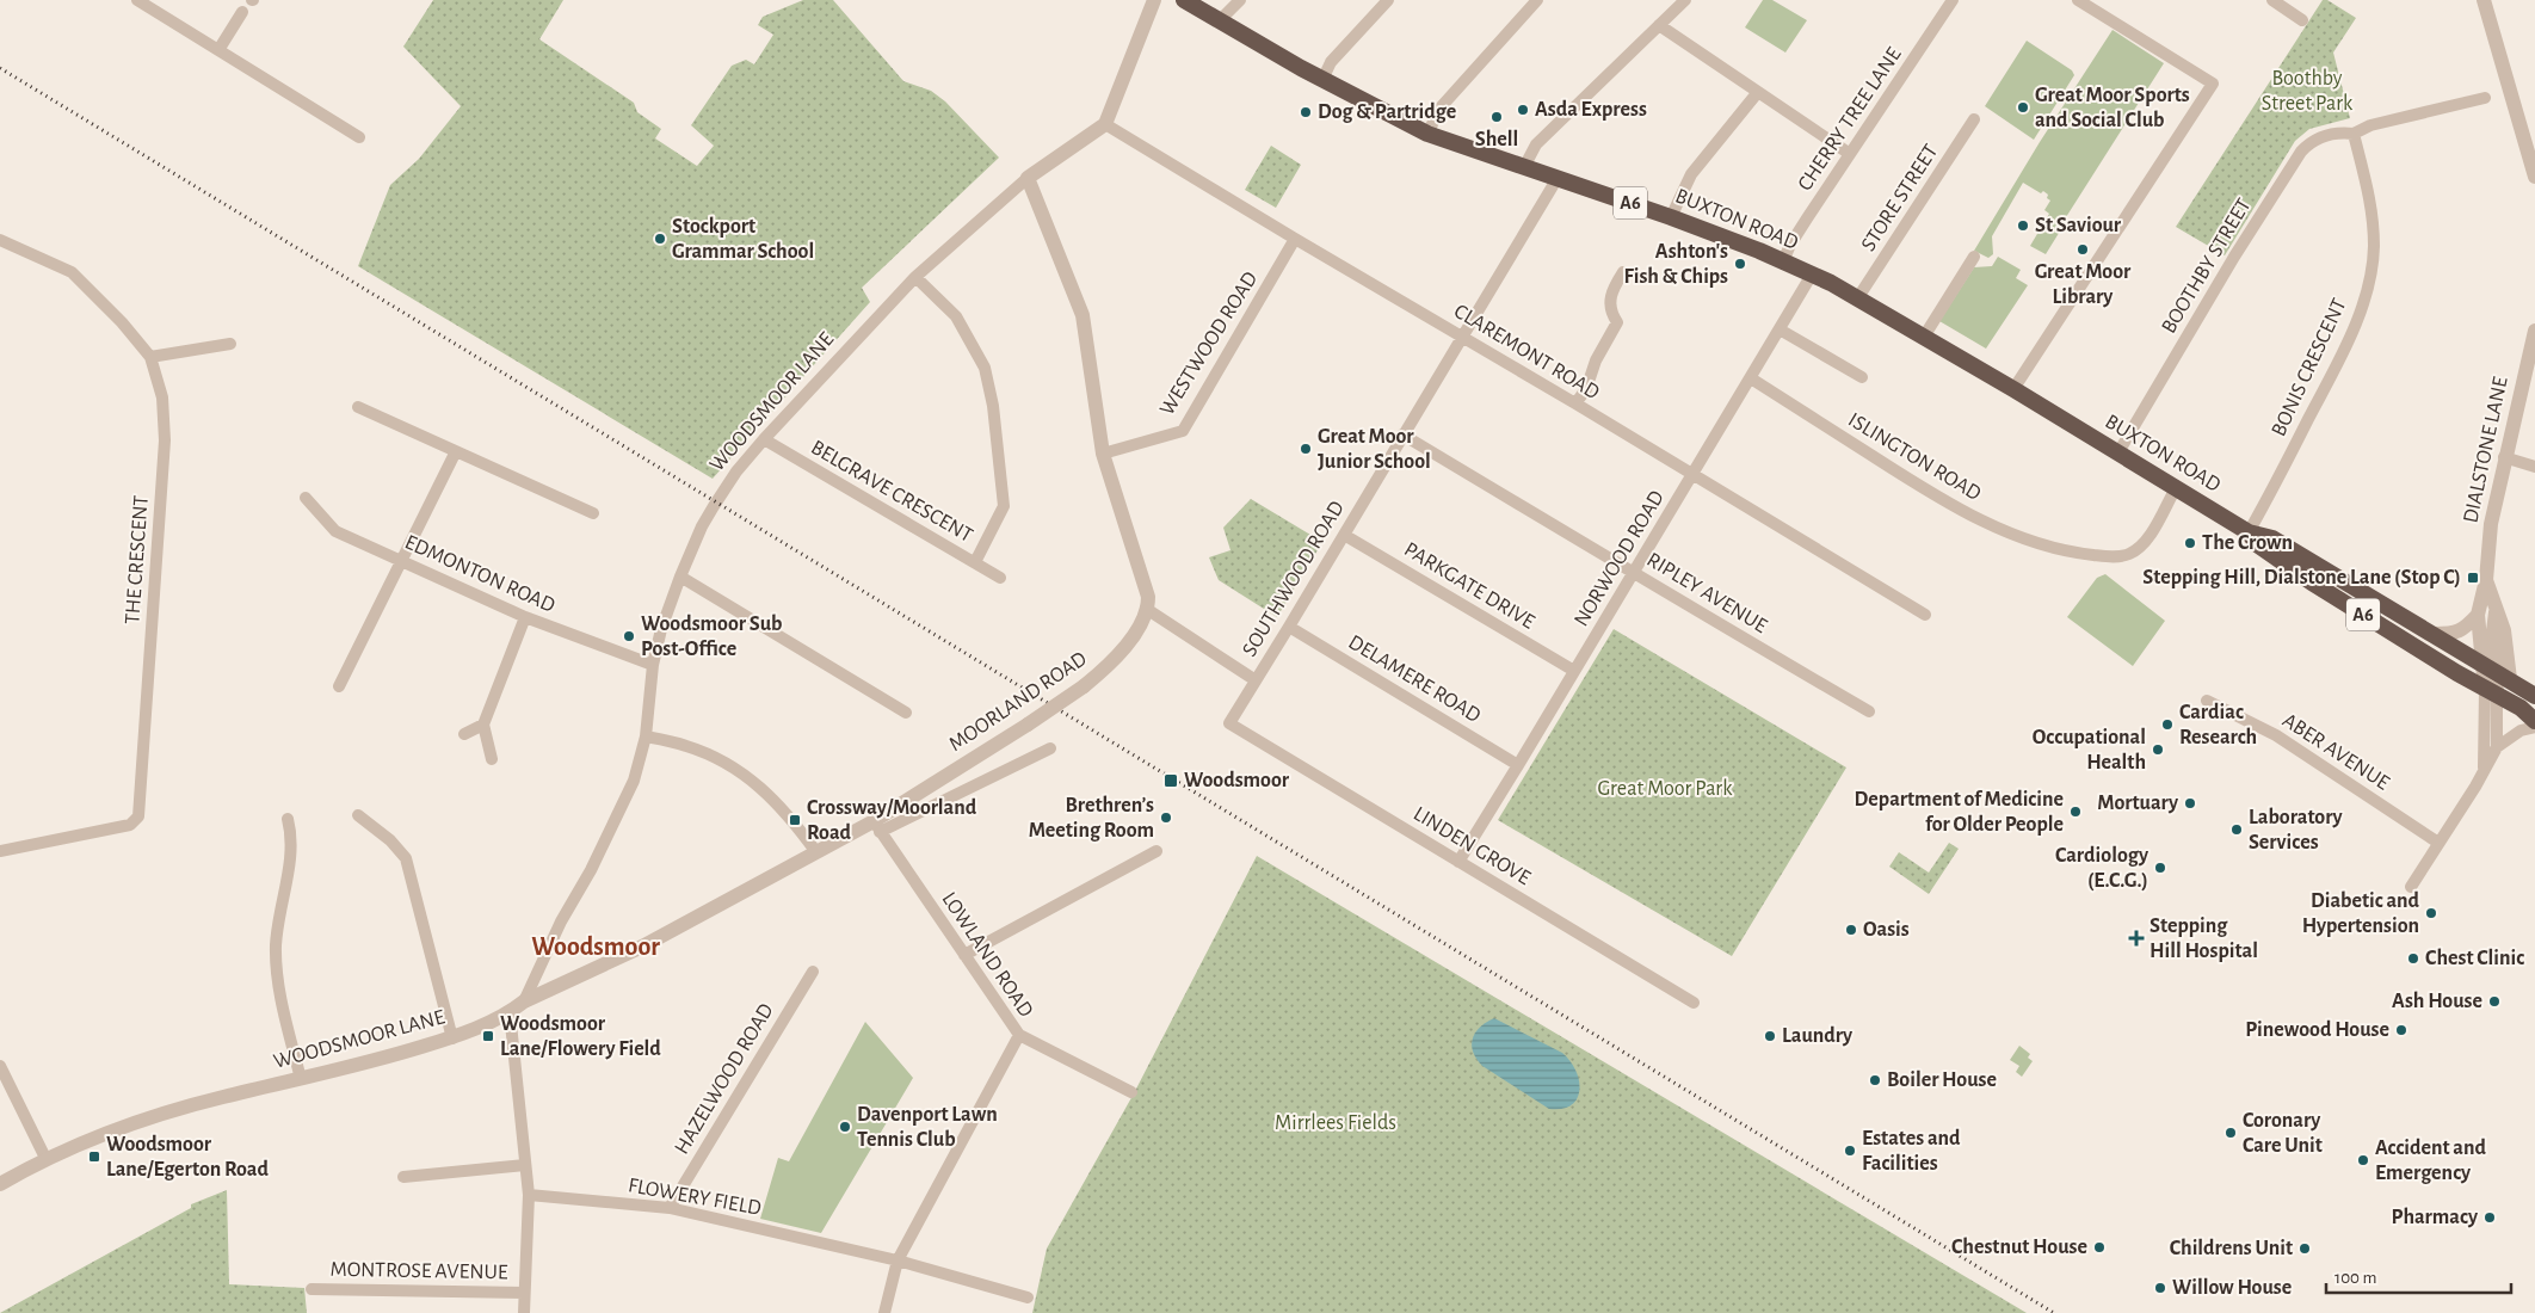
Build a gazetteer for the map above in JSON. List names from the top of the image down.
{
  "streets": {
    "highway": ["A6", "BUXTON ROAD"],
    "street": [
      "CHERRY TREE LANE",
      "STORE STREET",
      "BOOTHBY STREET",
      "WESTWOOD ROAD",
      "CLAREMONT ROAD",
      "BONIS CRESCENT",
      "WOODSMOOR LANE",
      "DIALSTONE LANE",
      "ISLINGTON ROAD",
      "BELGRAVE CRESCENT",
      "NORWOOD ROAD",
      "THE CRESCENT",
      "EDMONTON ROAD",
      "SOUTHWOOD ROAD",
      "PARKGATE DRIVE",
      "RIPLEY AVENUE",
      "DELAMERE ROAD",
      "MOORLAND ROAD",
      "ABER AVENUE",
      "LINDEN GROVE",
      "LOWLAND ROAD",
      "HAZELWOOD ROAD",
      "FLOWERY FIELD",
      "MONTROSE AVENUE"
    ]
  },
  "crossings": [
    ["CHERRY TREE LANE", "BUXTON ROAD"],
    ["STORE STREET", "BUXTON ROAD"],
    ["BUXTON ROAD", "BOOTHBY STREET"],
    ["BUXTON ROAD", "BONIS CRESCENT"],
    ["BUXTON ROAD", "DIALSTONE LANE"],
    ["BUXTON ROAD", "ISLINGTON ROAD"],
    ["BUXTON ROAD", "NORWOOD ROAD"],
    ["BUXTON ROAD", "SOUTHWOOD ROAD"],
    ["BOOTHBY STREET", "BONIS CRESCENT"],
    ["WESTWOOD ROAD", "CLAREMONT ROAD"],
    ["CLAREMONT ROAD", "WOODSMOOR LANE"],
    ["CLAREMONT ROAD", "NORWOOD ROAD"],
    ["CLAREMONT ROAD", "SOUTHWOOD ROAD"],
    ["WOODSMOOR LANE", "BELGRAVE CRESCENT"],
    ["WOODSMOOR LANE", "EDMONTON ROAD"],
    ["WOODSMOOR LANE", "MOORLAND ROAD"],
    ["ISLINGTON ROAD", "NORWOOD ROAD"],
    ["NORWOOD ROAD", "PARKGATE DRIVE"],
    ["NORWOOD ROAD", "RIPLEY AVENUE"],
    ["NORWOOD ROAD", "DELAMERE ROAD"],
    ["NORWOOD ROAD", "LINDEN GROVE"],
    ["SOUTHWOOD ROAD", "PARKGATE DRIVE"],
    ["SOUTHWOOD ROAD", "RIPLEY AVENUE"],
    ["SOUTHWOOD ROAD", "DELAMERE ROAD"],
    ["SOUTHWOOD ROAD", "LINDEN GROVE"],
    ["MOORLAND ROAD", "LOWLAND ROAD"],
    ["HAZELWOOD ROAD", "FLOWERY FIELD"]
  ],
  "districts": ["Woodsmoor"],
  "parks": ["Boothby Street Park", "Great Moor Park", "Mirrlees Fields"],
  "places": {
    "other": [
      "Great Moor Sports and Social Club",
      "Asda Express",
      "Dog & Partridge",
      "Shell",
      "St Saviour",
      "Stockport Grammar School",
      "Great Moor Library",
      "Ashton's Fish & Chips",
      "Great Moor Junior School",
      "The Crown",
      "Woodsmoor Sub Post-Office",
      "Cardiac Research",
      "Occupational Health",
      "Mortuary",
      "Department of Medicine for Older People",
      "Brethren’s Meeting Room",
      "Laboratory Services",
      "Cardiology (E.C.G.)",
      "Diabetic and Hypertension",
      "Oasis",
      "Chest Clinic",
      "Ash House",
      "Pinewood House",
      "Laundry",
      "Boiler House",
      "Davenport Lawn Tennis Club",
      "Coronary Care Unit",
      "Estates and Facilities",
      "Accident and Emergency",
      "Pharmacy",
      "Chestnut House",
      "Childrens Unit",
      "Willow House"
    ],
    "transit": [
      "Stepping Hill, Dialstone Lane (Stop C)",
      "Woodsmoor",
      "Crossway/Moorland Road",
      "Woodsmoor Lane/Flowery Field",
      "Woodsmoor Lane/Egerton Road"
    ],
    "health": ["Stepping Hill Hospital"]
  },
  "scale_bar": "100 m"
}
